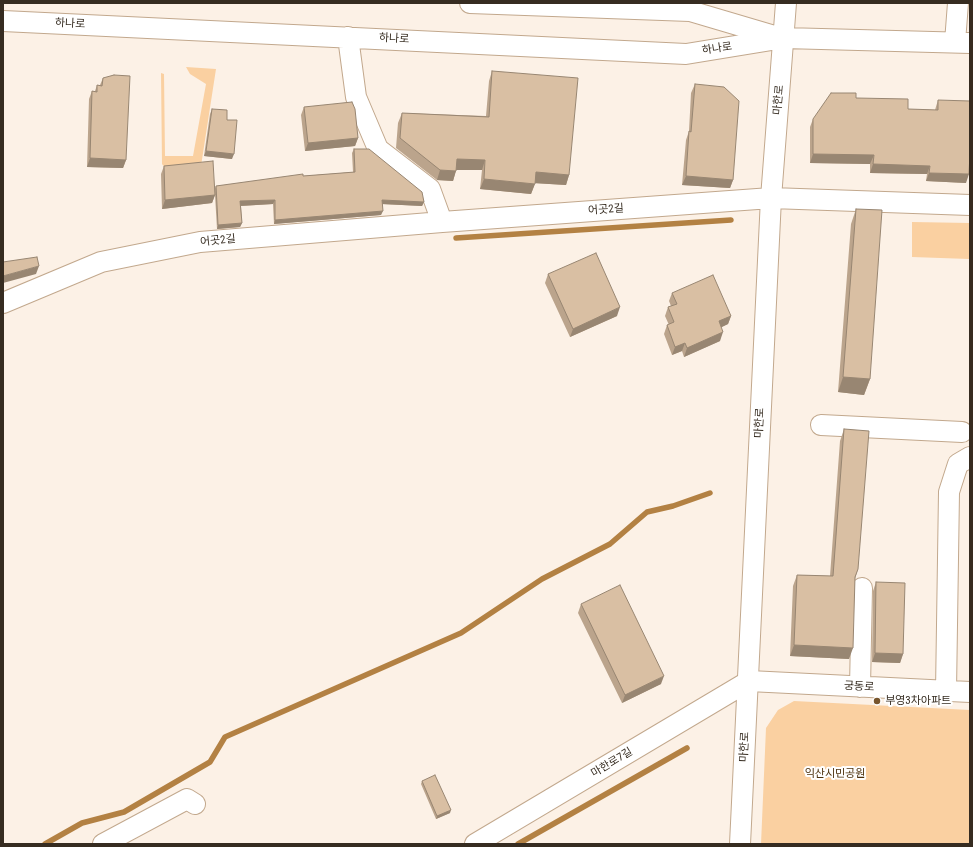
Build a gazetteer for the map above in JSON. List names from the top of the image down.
{
  "streets": {
    "street": [
      "하나로",
      "마한로",
      "어곳2길",
      "궁동로",
      "마한로7길"
    ]
  },
  "crossings": [
    ["하나로", "마한로"],
    ["마한로", "어곳2길"],
    ["마한로", "궁동로"],
    ["마한로", "마한로7길"],
    ["궁동로", "마한로7길"]
  ],
  "parks": ["익산시민공원"],
  "places": ["부영3차아파트"]
}
